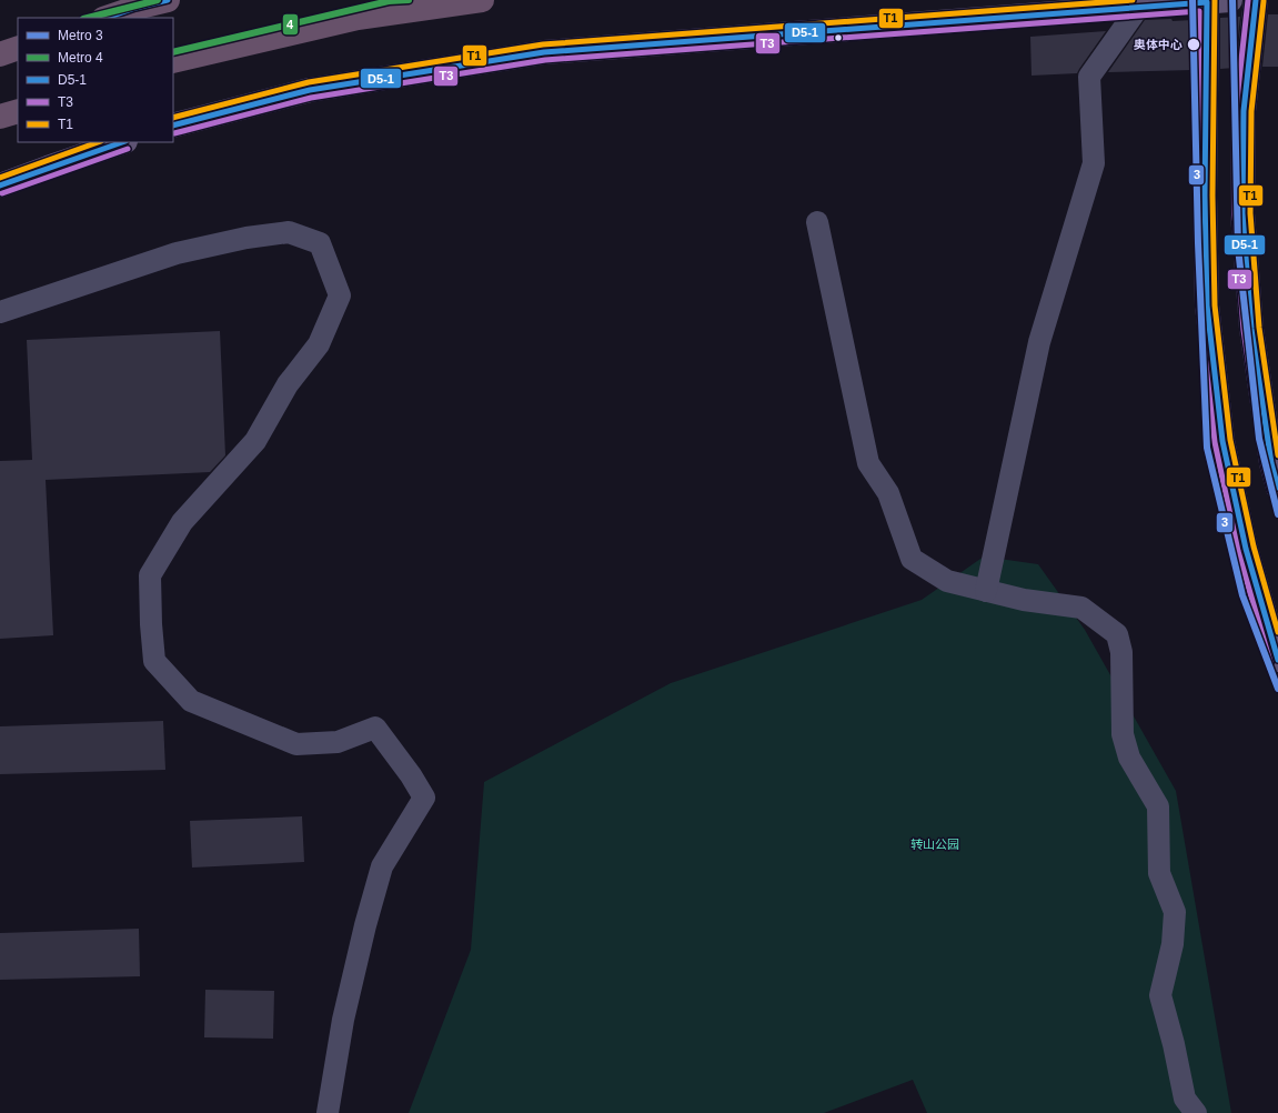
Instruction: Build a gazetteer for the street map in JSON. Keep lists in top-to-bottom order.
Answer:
{
  "parks": ["转山公园"],
  "places": ["奥体中心"],
  "lines": [
    "metro line 3",
    "metro line 4",
    "transit line D5-1",
    "transit line T3",
    "transit line T1"
  ],
  "legend": [
    "Metro 3",
    "Metro 4",
    "D5-1",
    "T3",
    "T1"
  ]
}
